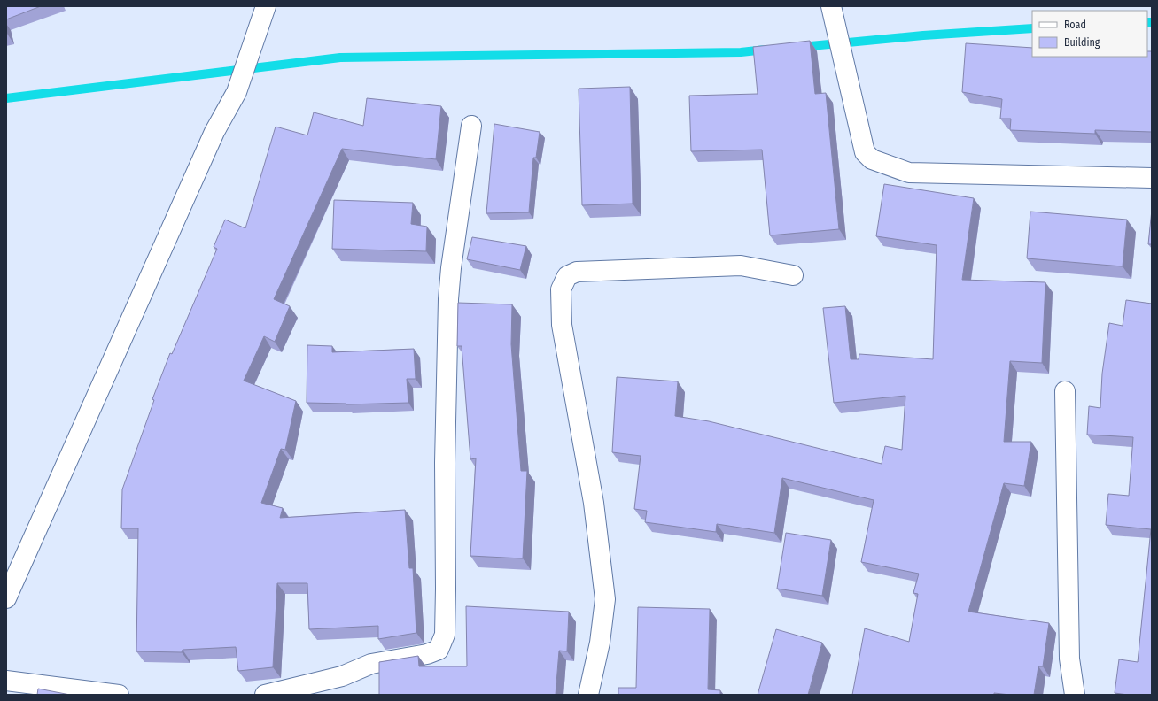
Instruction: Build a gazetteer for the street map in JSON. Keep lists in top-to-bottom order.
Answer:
{
  "legend": ["Road", "Building"]
}
